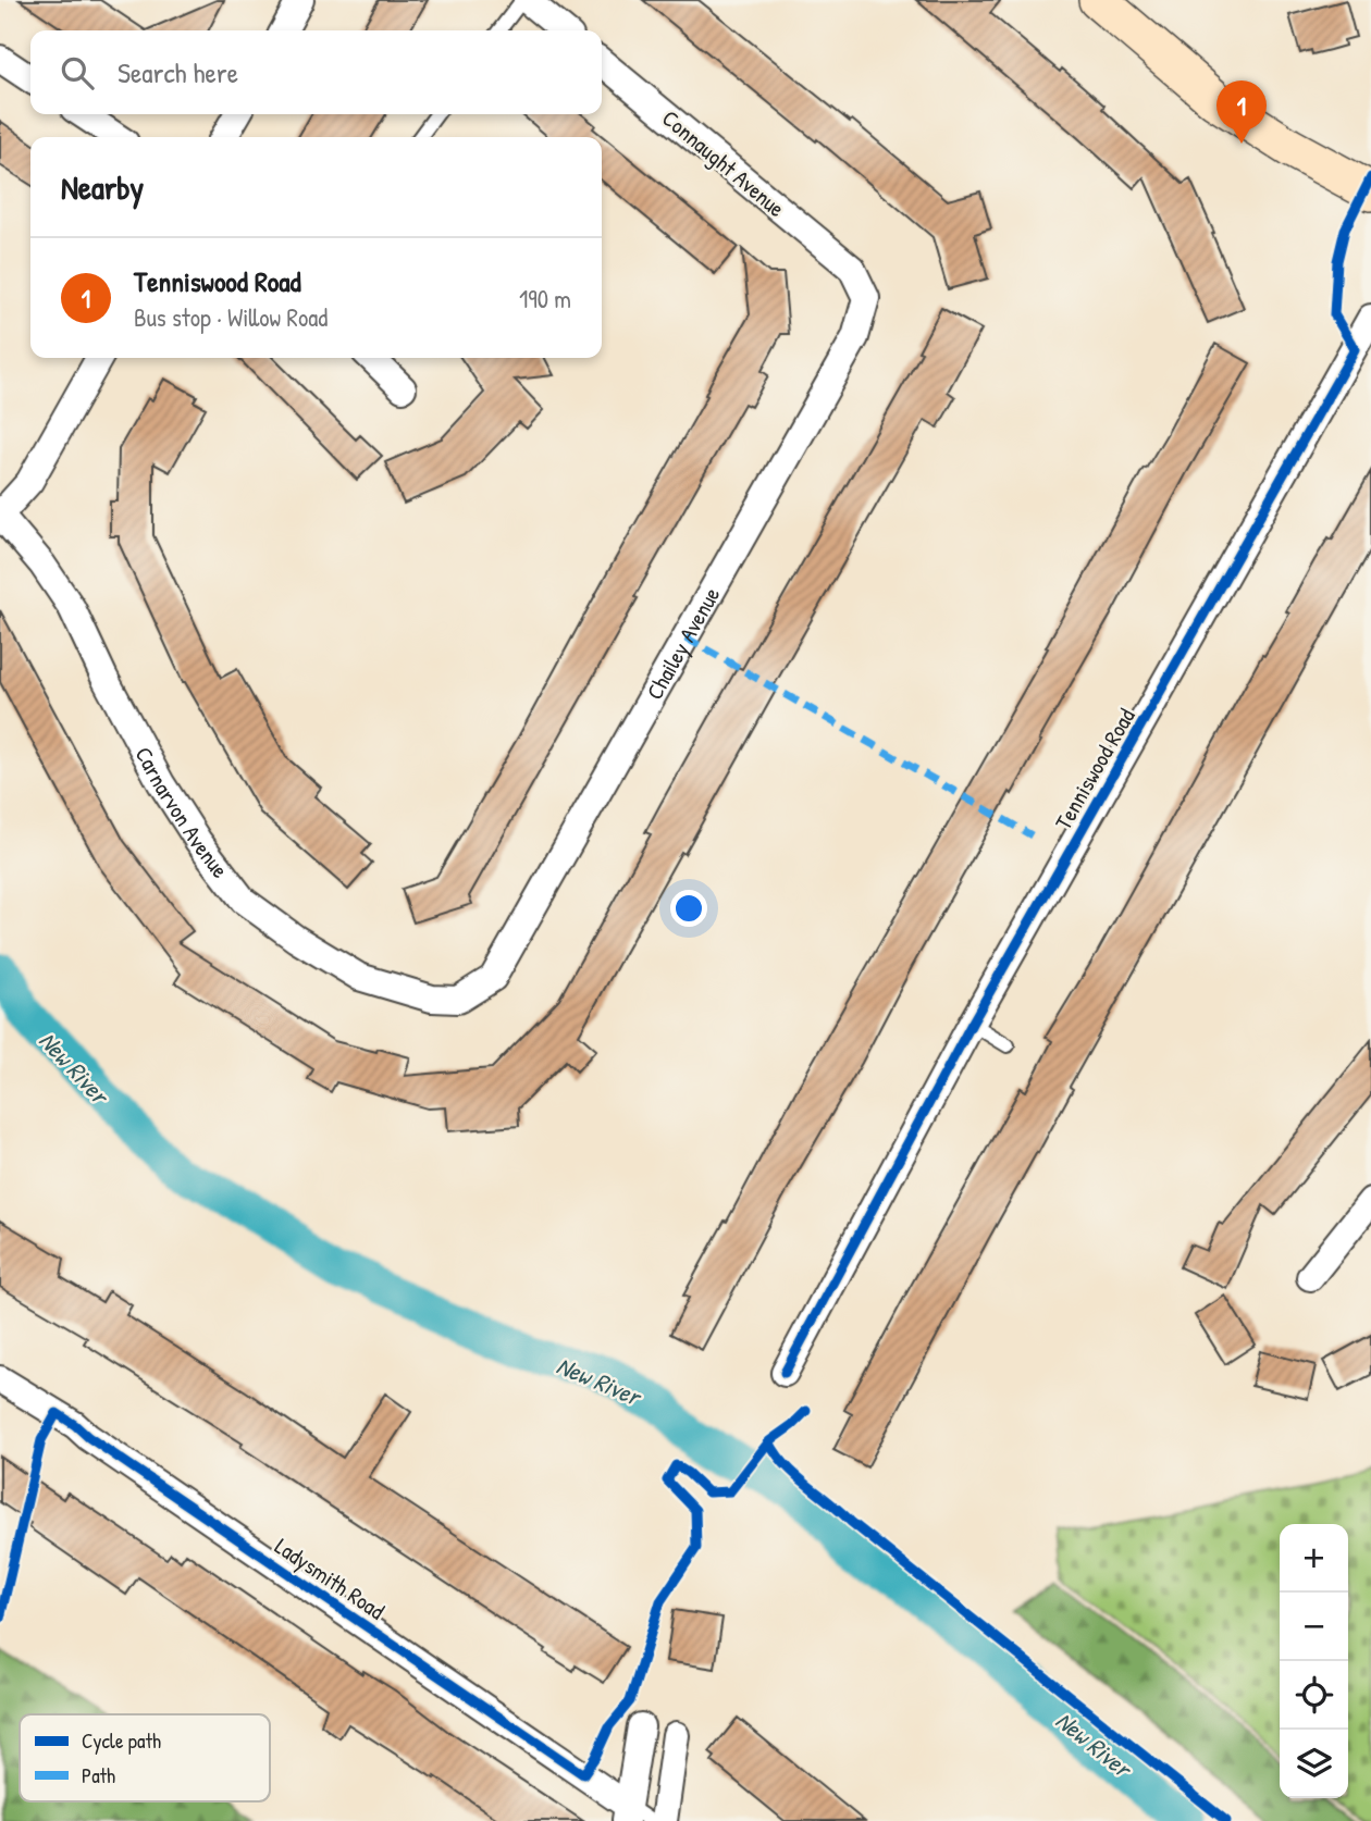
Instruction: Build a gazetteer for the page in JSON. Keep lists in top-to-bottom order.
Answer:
{
  "streets": {
    "street": [
      "Connaught Avenue",
      "Chailey Avenue",
      "Tenniswood Road",
      "Carnarvon Avenue",
      "Ladysmith Road"
    ]
  },
  "crossings": [
    ["Connaught Avenue", "Chailey Avenue"],
    ["Chailey Avenue", "Carnarvon Avenue"]
  ],
  "water": ["New River"],
  "legend": ["Cycle path", "Path"],
  "page": {
    "search": "Search here",
    "pins": "1",
    "heading": "Nearby",
    "list": [
      {
        "mark": "1",
        "name": "Tenniswood Road",
        "note": "Bus stop · Willow Road",
        "value": "190 m"
      }
    ],
    "map_buttons": ["+", "−"]
  }
}
